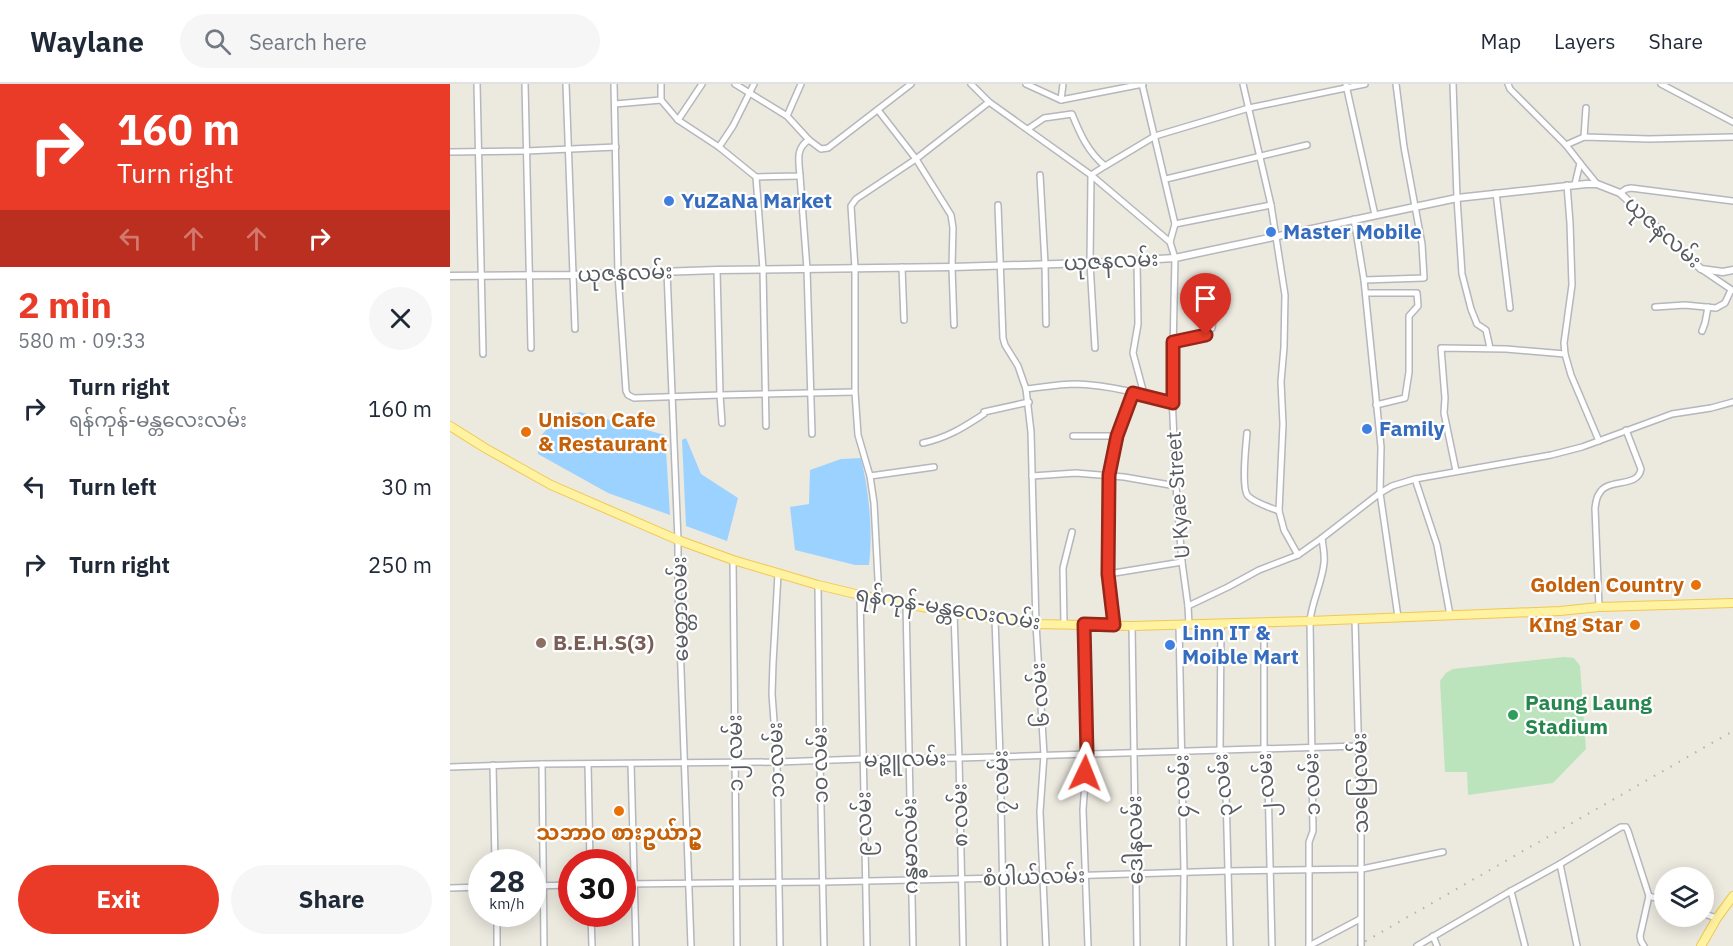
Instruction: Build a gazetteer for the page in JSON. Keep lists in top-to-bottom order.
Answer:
{
  "streets": {
    "main road": ["ရန်ကုန်-မန္တလေးလမ်း"],
    "street": [
      "ယုဇနလမ်း",
      "U Kyae Street",
      "မေတ္တာလမ်း",
      "၆ လမ်း",
      "၁၂ လမ်း",
      "မဉ္ဇူလမ်း",
      "၁၁ လမ်း",
      "၁၀ လမ်း",
      "၇ လမ်း",
      "သပြေလမ်း",
      "၁ လမ်း",
      "၃ လမ်း",
      "၂ လမ်း",
      "၄ လမ်း",
      "၈ လမ်း",
      "၉ လမ်း",
      "ဒေါနလမ်း",
      "ဂန္ဓမာလမ်း",
      "စံပါယ်လမ်း"
    ]
  },
  "crossings": [
    ["ယုဇနလမ်း", "U Kyae Street"],
    ["ယုဇနလမ်း", "မေတ္တာလမ်း"],
    ["ယုဇနလမ်း", "၆ လမ်း"],
    ["U Kyae Street", "ရန်ကုန်-မန္တလေးလမ်း"],
    ["ရန်ကုန်-မန္တလေးလမ်း", "မေတ္တာလမ်း"],
    ["ရန်ကုန်-မန္တလေးလမ်း", "၆ လမ်း"],
    ["ရန်ကုန်-မန္တလေးလမ်း", "၁၂ လမ်း"],
    ["ရန်ကုန်-မန္တလေးလမ်း", "၁၁ လမ်း"],
    ["ရန်ကုန်-မန္တလေးလမ်း", "၁၀ လမ်း"],
    ["ရန်ကုန်-မန္တလေးလမ်း", "၇ လမ်း"],
    ["ရန်ကုန်-မန္တလေးလမ်း", "သပြေလမ်း"],
    ["ရန်ကုန်-မန္တလေးလမ်း", "၁ လမ်း"],
    ["ရန်ကုန်-မန္တလေးလမ်း", "၃ လမ်း"],
    ["ရန်ကုန်-မန္တလေးလမ်း", "၂ လမ်း"],
    ["ရန်ကုန်-မန္တလေးလမ်း", "၄ လမ်း"],
    ["ရန်ကုန်-မန္တလေးလမ်း", "၈ လမ်း"],
    ["ရန်ကုန်-မန္တလေးလမ်း", "၉ လမ်း"],
    ["ရန်ကုန်-မန္တလေးလမ်း", "ဒေါနလမ်း"],
    ["ရန်ကုန်-မန္တလေးလမ်း", "ဂန္ဓမာလမ်း"],
    ["မေတ္တာလမ်း", "မဉ္ဇူလမ်း"],
    ["မေတ္တာလမ်း", "စံပါယ်လမ်း"],
    ["၆ လမ်း", "မဉ္ဇူလမ်း"],
    ["၆ လမ်း", "စံပါယ်လမ်း"],
    ["၁၂ လမ်း", "မဉ္ဇူလမ်း"],
    ["၁၂ လမ်း", "စံပါယ်လမ်း"],
    ["မဉ္ဇူလမ်း", "၁၁ လမ်း"],
    ["မဉ္ဇူလမ်း", "၁၀ လမ်း"],
    ["မဉ္ဇူလမ်း", "၇ လမ်း"],
    ["မဉ္ဇူလမ်း", "သပြေလမ်း"],
    ["မဉ္ဇူလမ်း", "၁ လမ်း"],
    ["မဉ္ဇူလမ်း", "၃ လမ်း"],
    ["မဉ္ဇူလမ်း", "၂ လမ်း"],
    ["မဉ္ဇူလမ်း", "၄ လမ်း"],
    ["မဉ္ဇူလမ်း", "၈ လမ်း"],
    ["မဉ္ဇူလမ်း", "၉ လမ်း"],
    ["မဉ္ဇူလမ်း", "ဒေါနလမ်း"],
    ["မဉ္ဇူလမ်း", "ဂန္ဓမာလမ်း"],
    ["၁၁ လမ်း", "စံပါယ်လမ်း"],
    ["၁၀ လမ်း", "စံပါယ်လမ်း"],
    ["၇ လမ်း", "စံပါယ်လမ်း"],
    ["သပြေလမ်း", "စံပါယ်လမ်း"],
    ["၁ လမ်း", "စံပါယ်လမ်း"],
    ["၃ လမ်း", "စံပါယ်လမ်း"],
    ["၂ လမ်း", "စံပါယ်လမ်း"],
    ["၄ လမ်း", "စံပါယ်လမ်း"],
    ["၈ လမ်း", "စံပါယ်လမ်း"],
    ["၉ လမ်း", "စံပါယ်လမ်း"],
    ["ဒေါနလမ်း", "စံပါယ်လမ်း"],
    ["ဂန္ဓမာလမ်း", "စံပါယ်လမ်း"]
  ],
  "places": [
    "YuZaNa Market",
    "Master Mobile",
    "Family",
    "Unison Cafe & Restaurant",
    "Golden Country",
    "KIng Star",
    "B.E.H.S(3)",
    "Linn IT & Moible Mart",
    "Paung Laung Stadium",
    "သဘာဝ စားဥယ်ာဥ္"
  ],
  "page": {
    "header": "Waylane",
    "search": "Search here",
    "nav": ["Map", "Layers", "Share"],
    "turn": ["160 m", "Turn right"],
    "heading": ["2 min", "580 m · 09:33"],
    "list": [
      {
        "name": "Turn right",
        "note": "ရန်ကုန်-မန္တလေးလမ်း",
        "value": "160 m"
      },
      {
        "name": "Turn left",
        "value": "30 m"
      },
      {
        "name": "Turn right",
        "value": "250 m"
      }
    ],
    "speed": "28 km/h",
    "limit": "30",
    "buttons": ["Exit", "Share"]
  }
}
